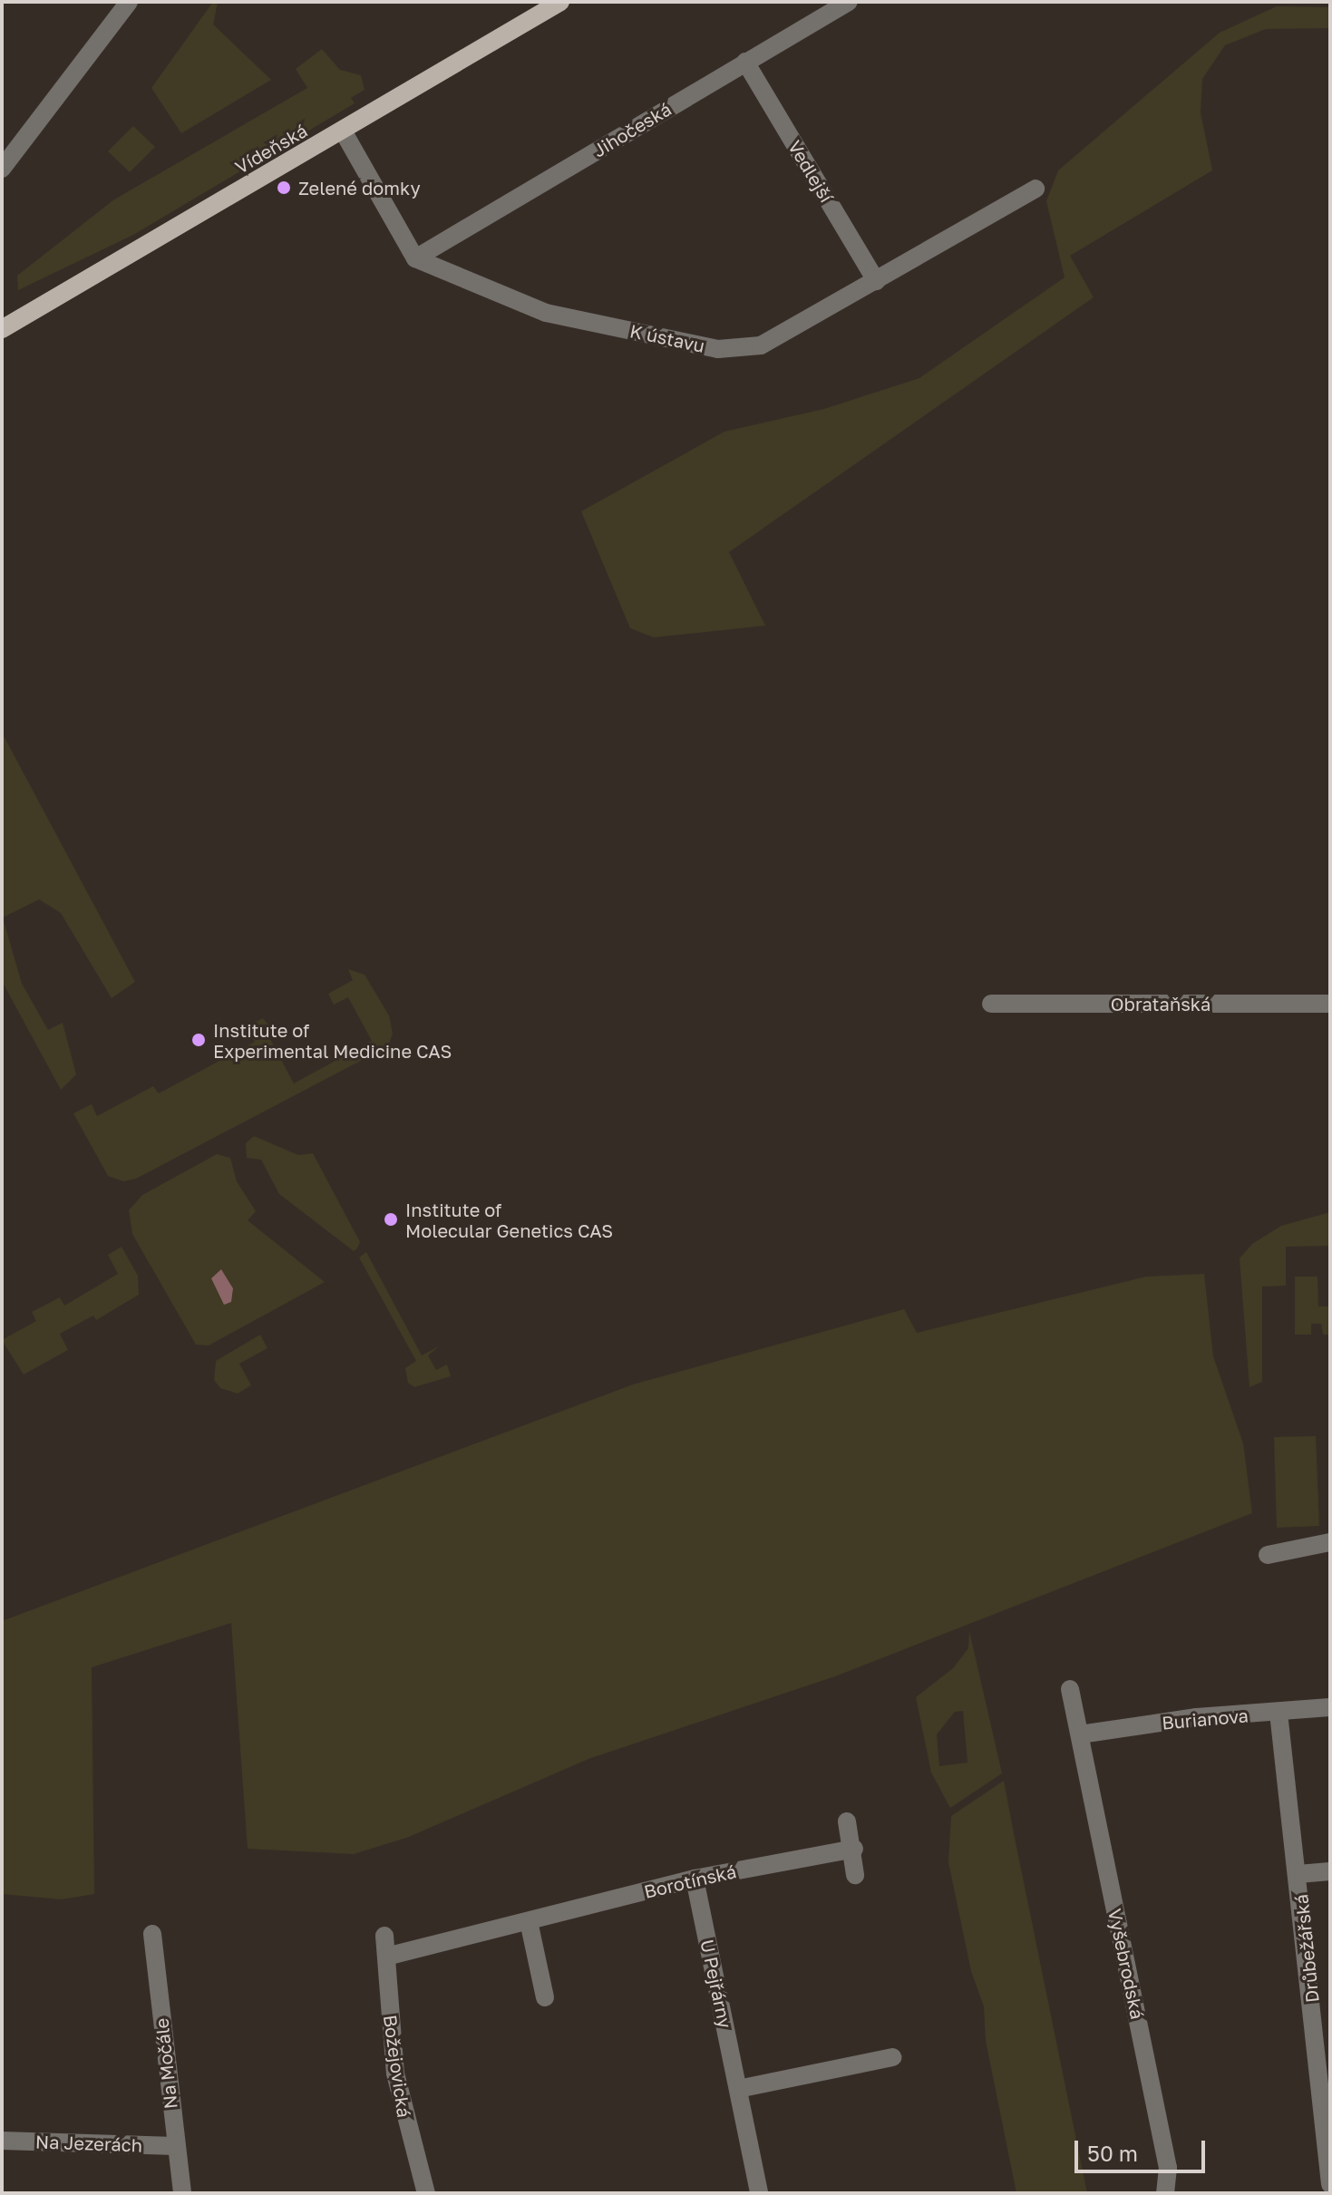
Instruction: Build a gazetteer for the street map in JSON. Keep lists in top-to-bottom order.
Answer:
{
  "streets": {
    "main road": ["Vídeňská"],
    "street": [
      "Jihočeská",
      "Vedlejší",
      "K ústavu",
      "Obrataňská",
      "Burianova",
      "Borotínská",
      "Drůbežářská",
      "Vyšebrodská",
      "U Pejřárny",
      "Na Močále",
      "Božejovická",
      "Na Jezerách"
    ]
  },
  "crossings": [
    ["Jihočeská", "Vedlejší"],
    ["Jihočeská", "K ústavu"],
    ["Vedlejší", "K ústavu"],
    ["Burianova", "Drůbežářská"],
    ["Burianova", "Vyšebrodská"],
    ["Borotínská", "U Pejřárny"],
    ["Borotínská", "Božejovická"],
    ["Na Močále", "Na Jezerách"]
  ],
  "places": ["Zelené domky", "Institute of Experimental Medicine CAS", "Institute of Molecular Genetics CAS"],
  "scale_bar": "50 m"
}
